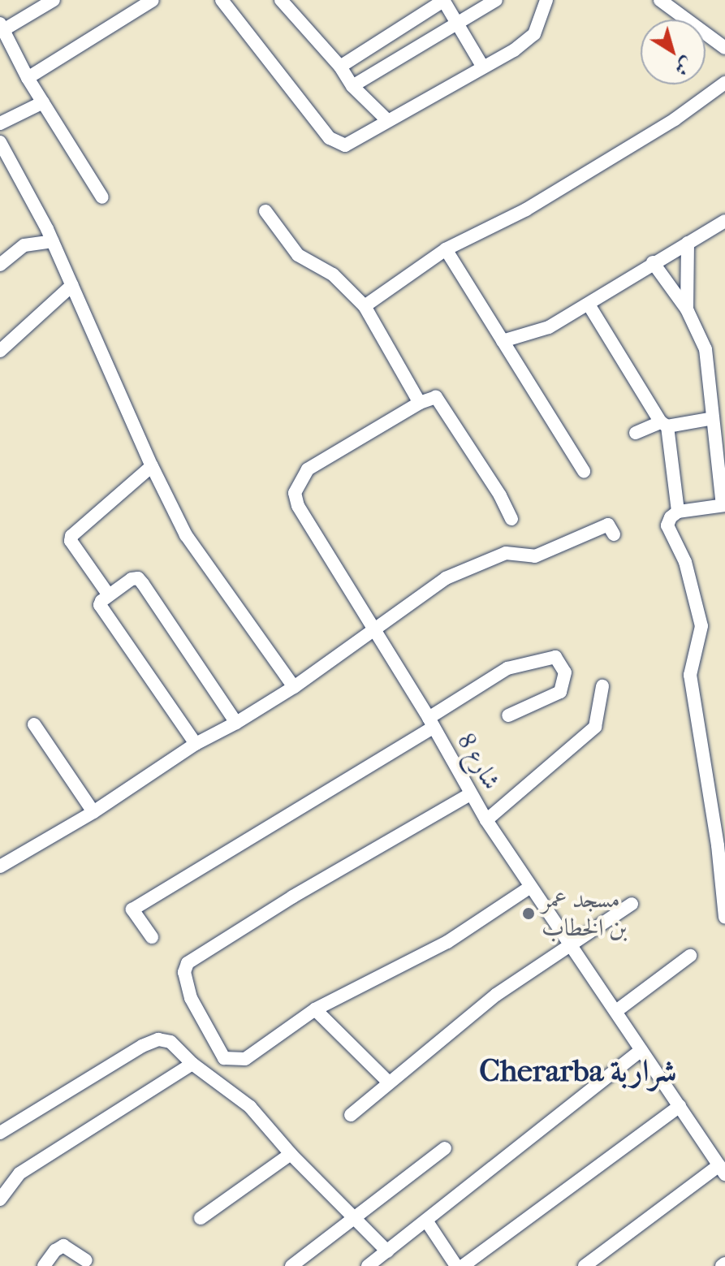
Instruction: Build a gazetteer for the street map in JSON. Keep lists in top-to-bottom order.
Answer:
{
  "streets": {
    "street": ["شارع 8"]
  },
  "districts": ["Cherarba شراربة"],
  "places": ["مسجد عمر بن الخطاب"],
  "north": "bottom right"
}
